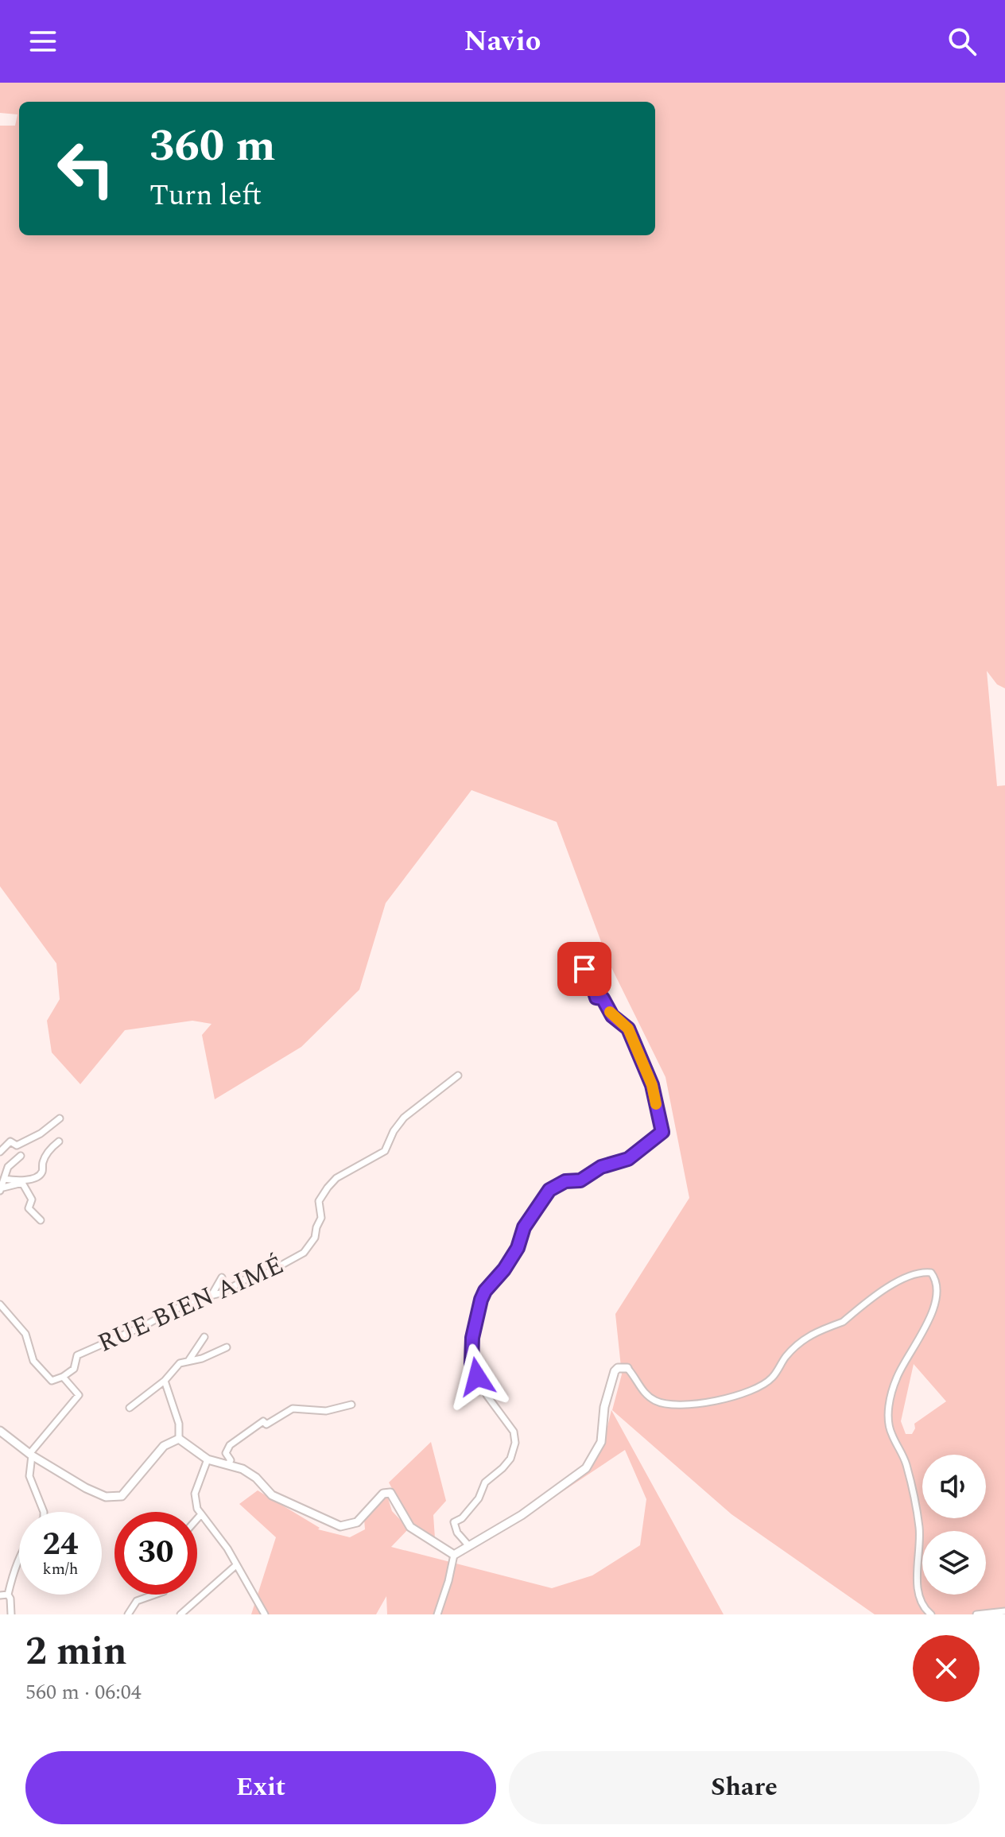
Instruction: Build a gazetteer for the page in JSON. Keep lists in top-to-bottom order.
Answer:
{
  "streets": {
    "street": ["RUE BIEN AIMÉ"]
  },
  "page": {
    "header": "Navio",
    "turn": ["360 m", "Turn left"],
    "speed": "24 km/h",
    "limit": "30",
    "heading": ["2 min", "560 m · 06:04"],
    "buttons": ["Exit", "Share"]
  }
}
